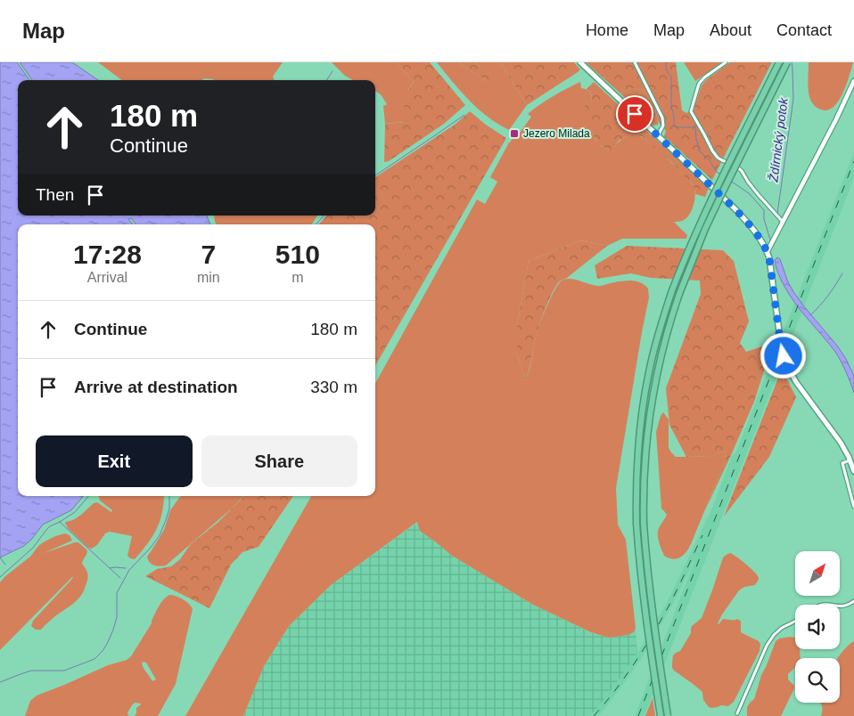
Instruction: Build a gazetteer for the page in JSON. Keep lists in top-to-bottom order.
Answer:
{
  "water": ["Ždírnický potok"],
  "places": {
    "transit": ["Jezero Milada"]
  },
  "north": "top right",
  "page": {
    "header": "Map",
    "nav": [
      "Home",
      "Map",
      "About",
      "Contact"
    ],
    "turn": ["180 m", "Continue"],
    "then": "Then",
    "eta": [
      "17:28",
      "Arrival",
      "7",
      "min",
      "510",
      "m"
    ],
    "list": [
      {
        "name": "Continue",
        "value": "180 m"
      },
      {
        "name": "Arrive at destination",
        "value": "330 m"
      }
    ],
    "buttons": ["Exit", "Share"]
  }
}
